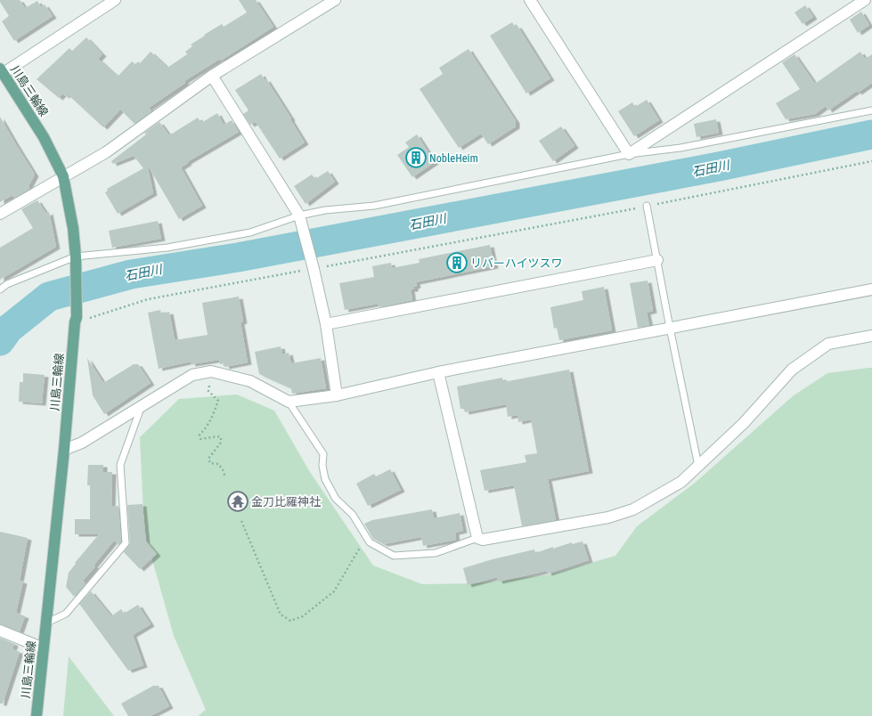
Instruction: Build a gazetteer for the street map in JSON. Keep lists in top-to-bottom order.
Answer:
{
  "streets": {
    "main road": ["川島三輪線"]
  },
  "water": ["石田川"],
  "places": {
    "building": ["NobleHeim", "リバーハイツスワ"],
    "temple": ["金刀比羅神社"]
  }
}
